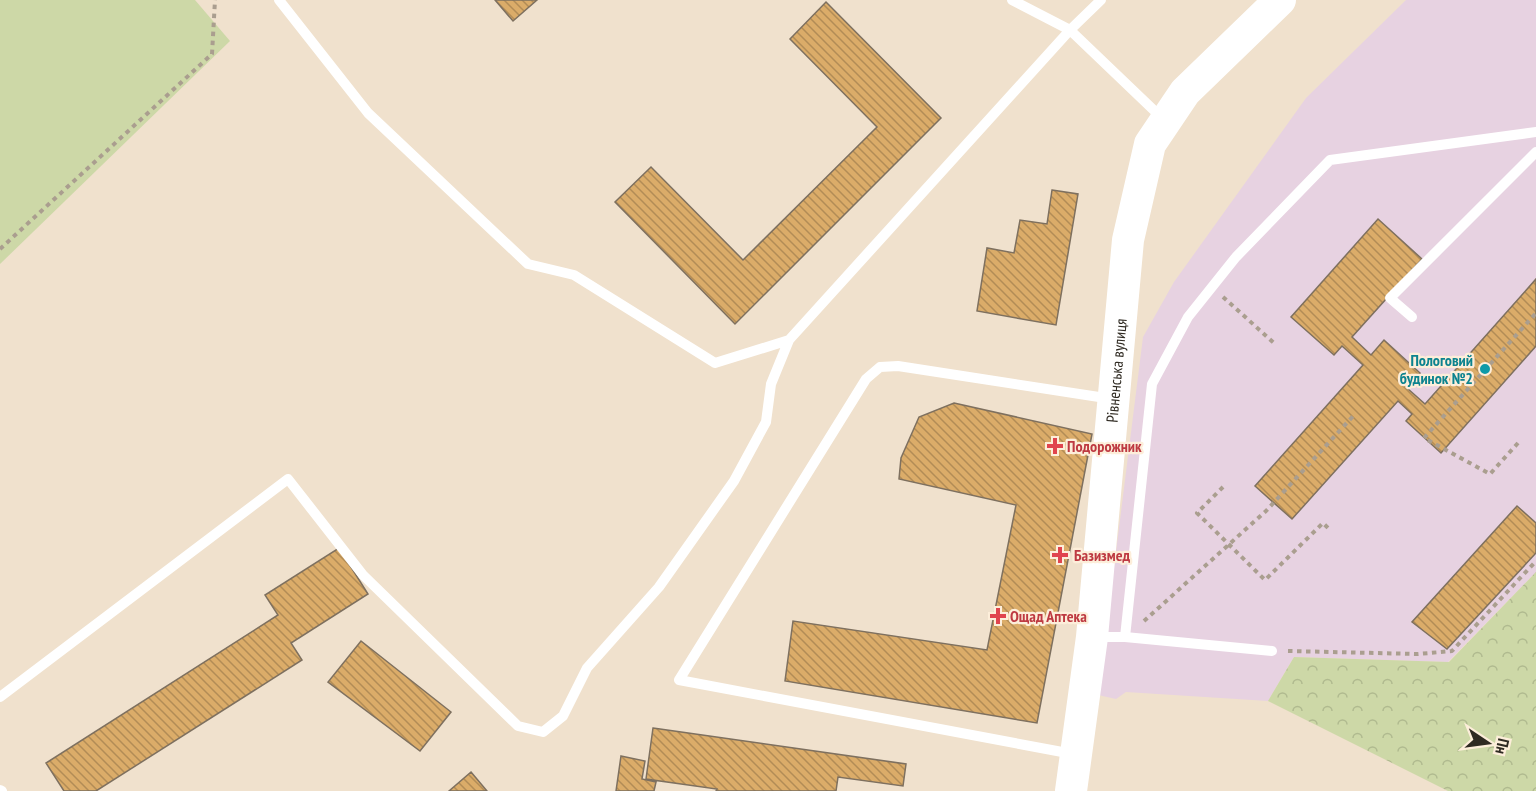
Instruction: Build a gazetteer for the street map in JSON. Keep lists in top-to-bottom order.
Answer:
{
  "streets": {
    "street": ["Рівненська вулиця"]
  },
  "places": {
    "other": ["Пологовий будинок №2"],
    "health": ["Подорожник", "Базизмед", "Ощад Аптека"]
  },
  "north": "right"
}
